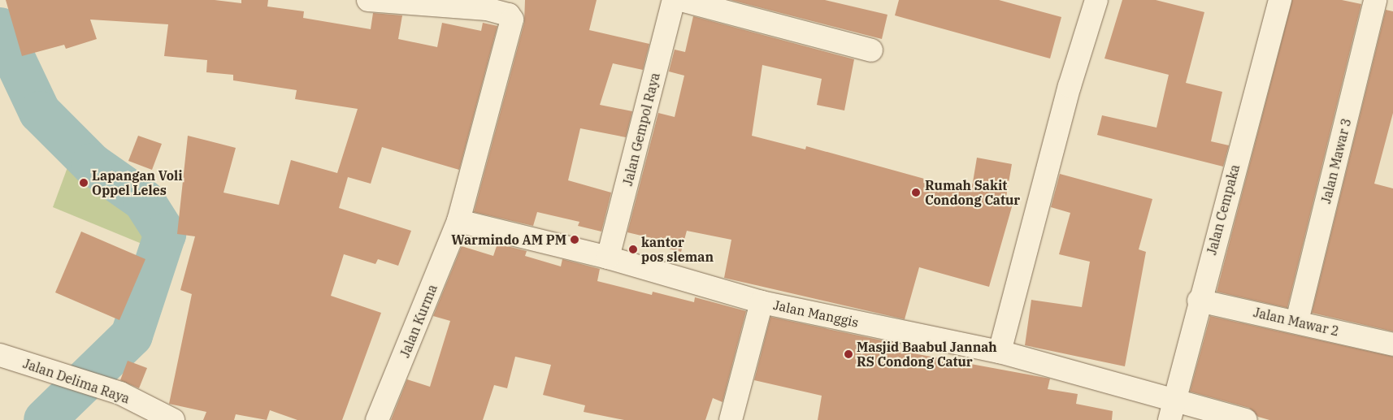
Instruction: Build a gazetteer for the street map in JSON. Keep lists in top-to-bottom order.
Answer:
{
  "streets": {
    "street": [
      "Jalan Gempol Raya",
      "Jalan Mawar 3",
      "Jalan Cempaka",
      "Jalan Manggis",
      "Jalan Kurma",
      "Jalan Mawar 2",
      "Jalan Delima Raya"
    ]
  },
  "crossings": [
    ["Jalan Gempol Raya", "Jalan Manggis"],
    ["Jalan Mawar 3", "Jalan Mawar 2"],
    ["Jalan Cempaka", "Jalan Manggis"],
    ["Jalan Cempaka", "Jalan Mawar 2"],
    ["Jalan Manggis", "Jalan Kurma"]
  ],
  "places": [
    "Lapangan Voli Oppel Leles",
    "Rumah Sakit Condong Catur",
    "Warmindo AM PM",
    "kantor pos sleman",
    "Masjid Baabul Jannah RS Condong Catur"
  ]
}
